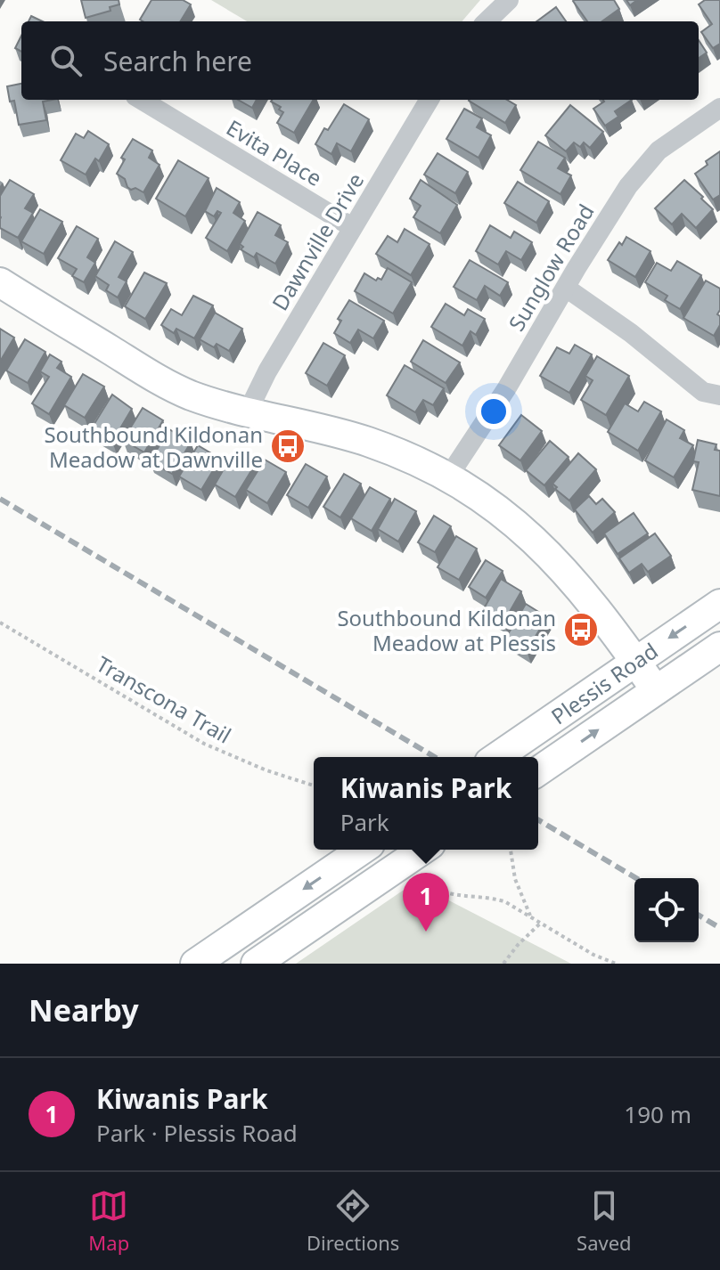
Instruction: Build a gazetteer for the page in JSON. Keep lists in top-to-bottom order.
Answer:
{
  "streets": {
    "main road": ["Plessis Road"],
    "street": ["Evita Place", "Dawnville Drive", "Sunglow Road"],
    "path": ["Transcona Trail"]
  },
  "crossings": [
    ["Evita Place", "Dawnville Drive"]
  ],
  "places": {
    "bus stop": ["Southbound Kildonan Meadow at Dawnville", "Southbound Kildonan Meadow at Plessis"]
  },
  "page": {
    "search": "Search here",
    "popup": ["Kiwanis Park", "Park"],
    "pins": "1",
    "heading": "Nearby",
    "list": [
      {
        "mark": "1",
        "name": "Kiwanis Park",
        "note": "Park · Plessis Road",
        "value": "190 m"
      }
    ],
    "nav": ["Map", "Directions", "Saved"]
  }
}
